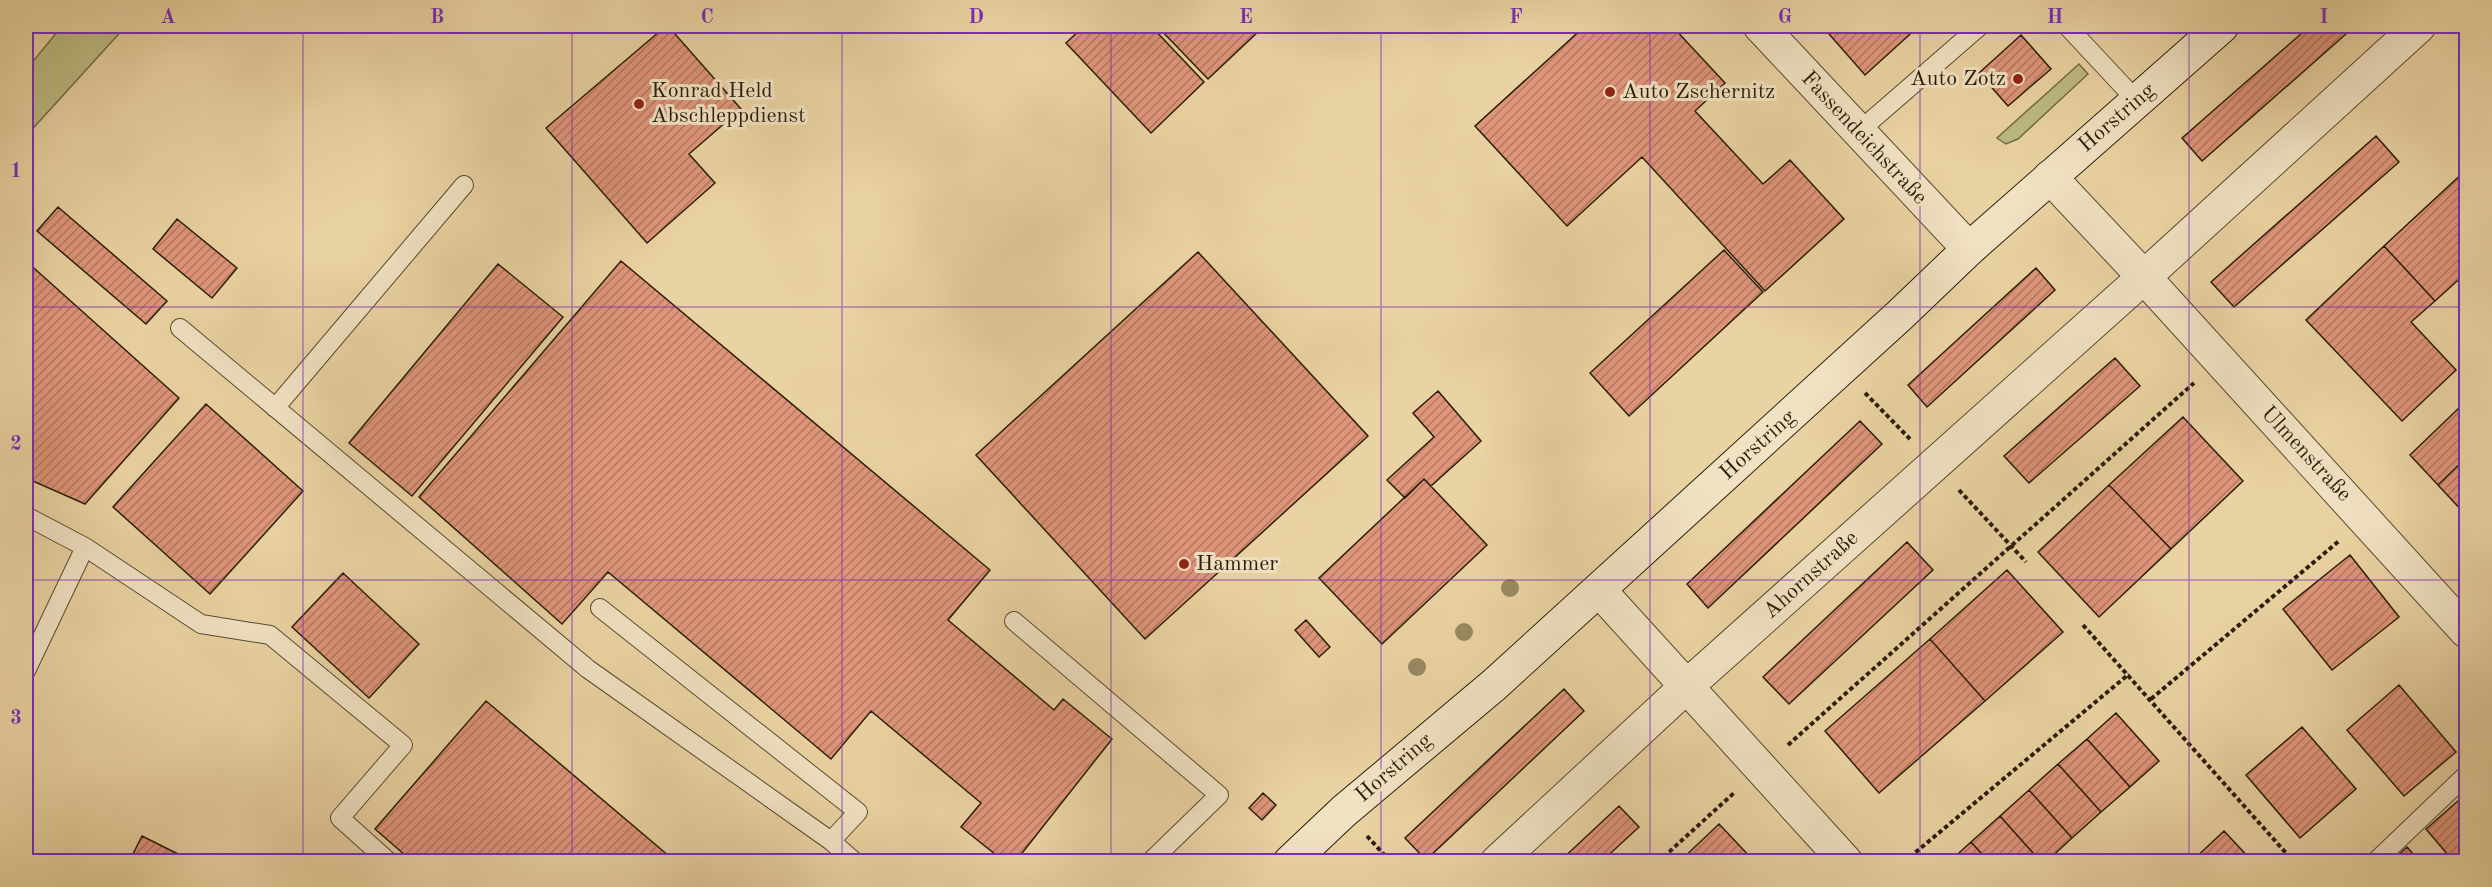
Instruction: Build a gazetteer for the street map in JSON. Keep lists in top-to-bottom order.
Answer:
{
  "streets": {
    "street": [
      "Horstring",
      "Fassendeichstraße",
      "Ulmenstraße",
      "Ahornstraße"
    ]
  },
  "crossings": [
    ["Horstring", "Fassendeichstraße"],
    ["Horstring", "Ulmenstraße"]
  ],
  "places": [
    "Auto Zotz",
    "Auto Zschernitz",
    "Konrad Held Abschleppdienst",
    "Hammer"
  ],
  "grid": {
    "columns": [
      "A",
      "B",
      "C",
      "D",
      "E",
      "F",
      "G",
      "H",
      "I"
    ],
    "rows": ["1", "2", "3"]
  }
}
